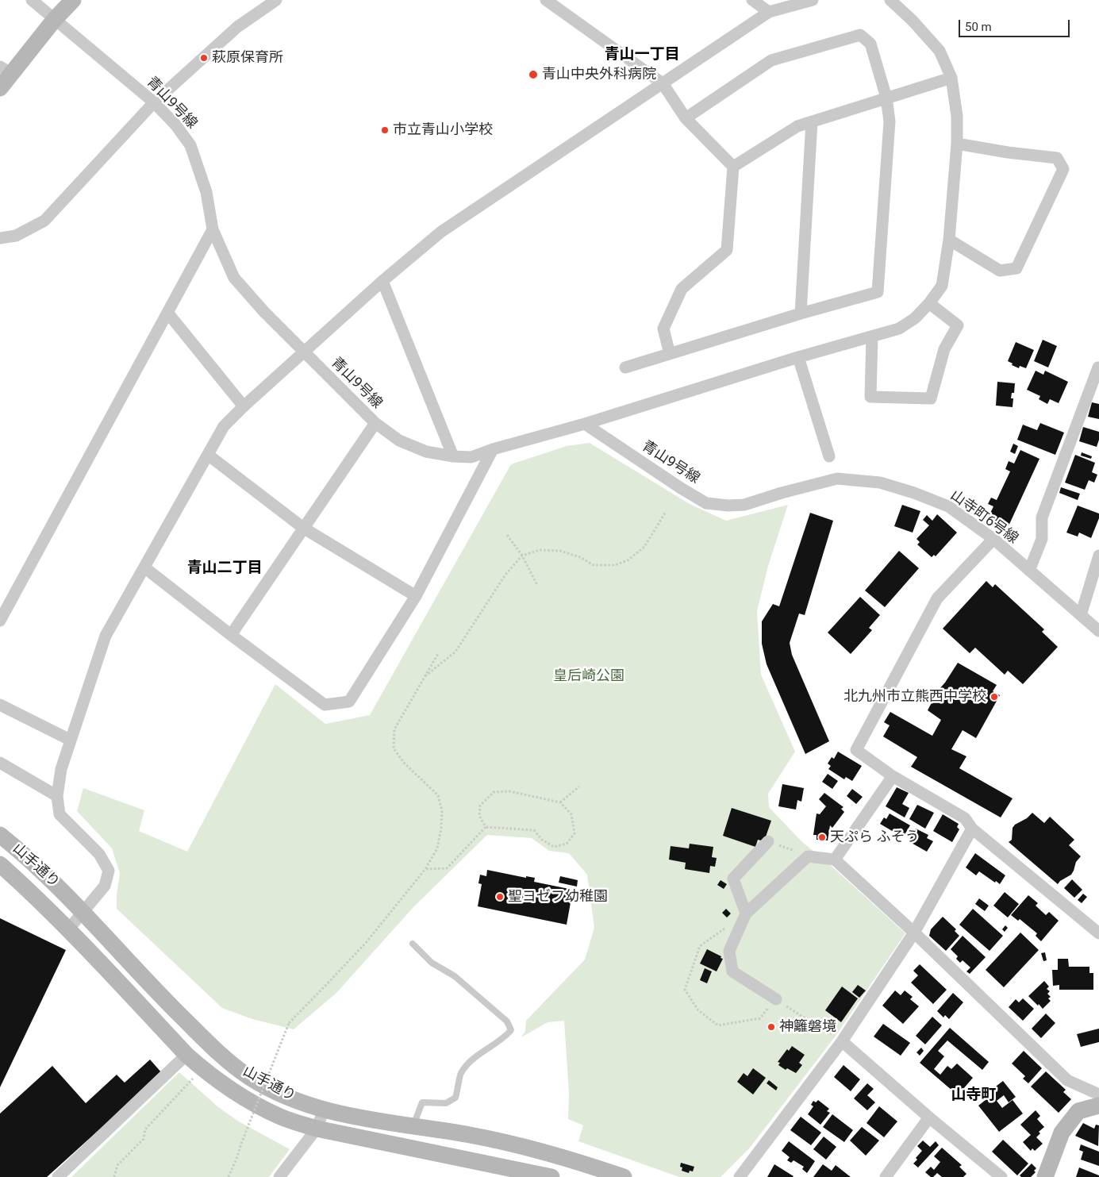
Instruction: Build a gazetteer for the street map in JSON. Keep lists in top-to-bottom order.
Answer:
{
  "streets": {
    "street": ["青山9号線", "山寺町6号線", "山手通り"]
  },
  "crossings": [
    ["青山9号線", "山寺町6号線"]
  ],
  "districts": ["青山一丁目", "青山二丁目", "山寺町"],
  "parks": ["皇后崎公園"],
  "places": [
    "萩原保育所",
    "青山中央外科病院",
    "市立青山小学校",
    "北九州市立熊西中学校",
    "天ぷら ふそう",
    "聖ヨゼフ幼稚園",
    "神籬磐境"
  ],
  "scale_bar": "50 m"
}
